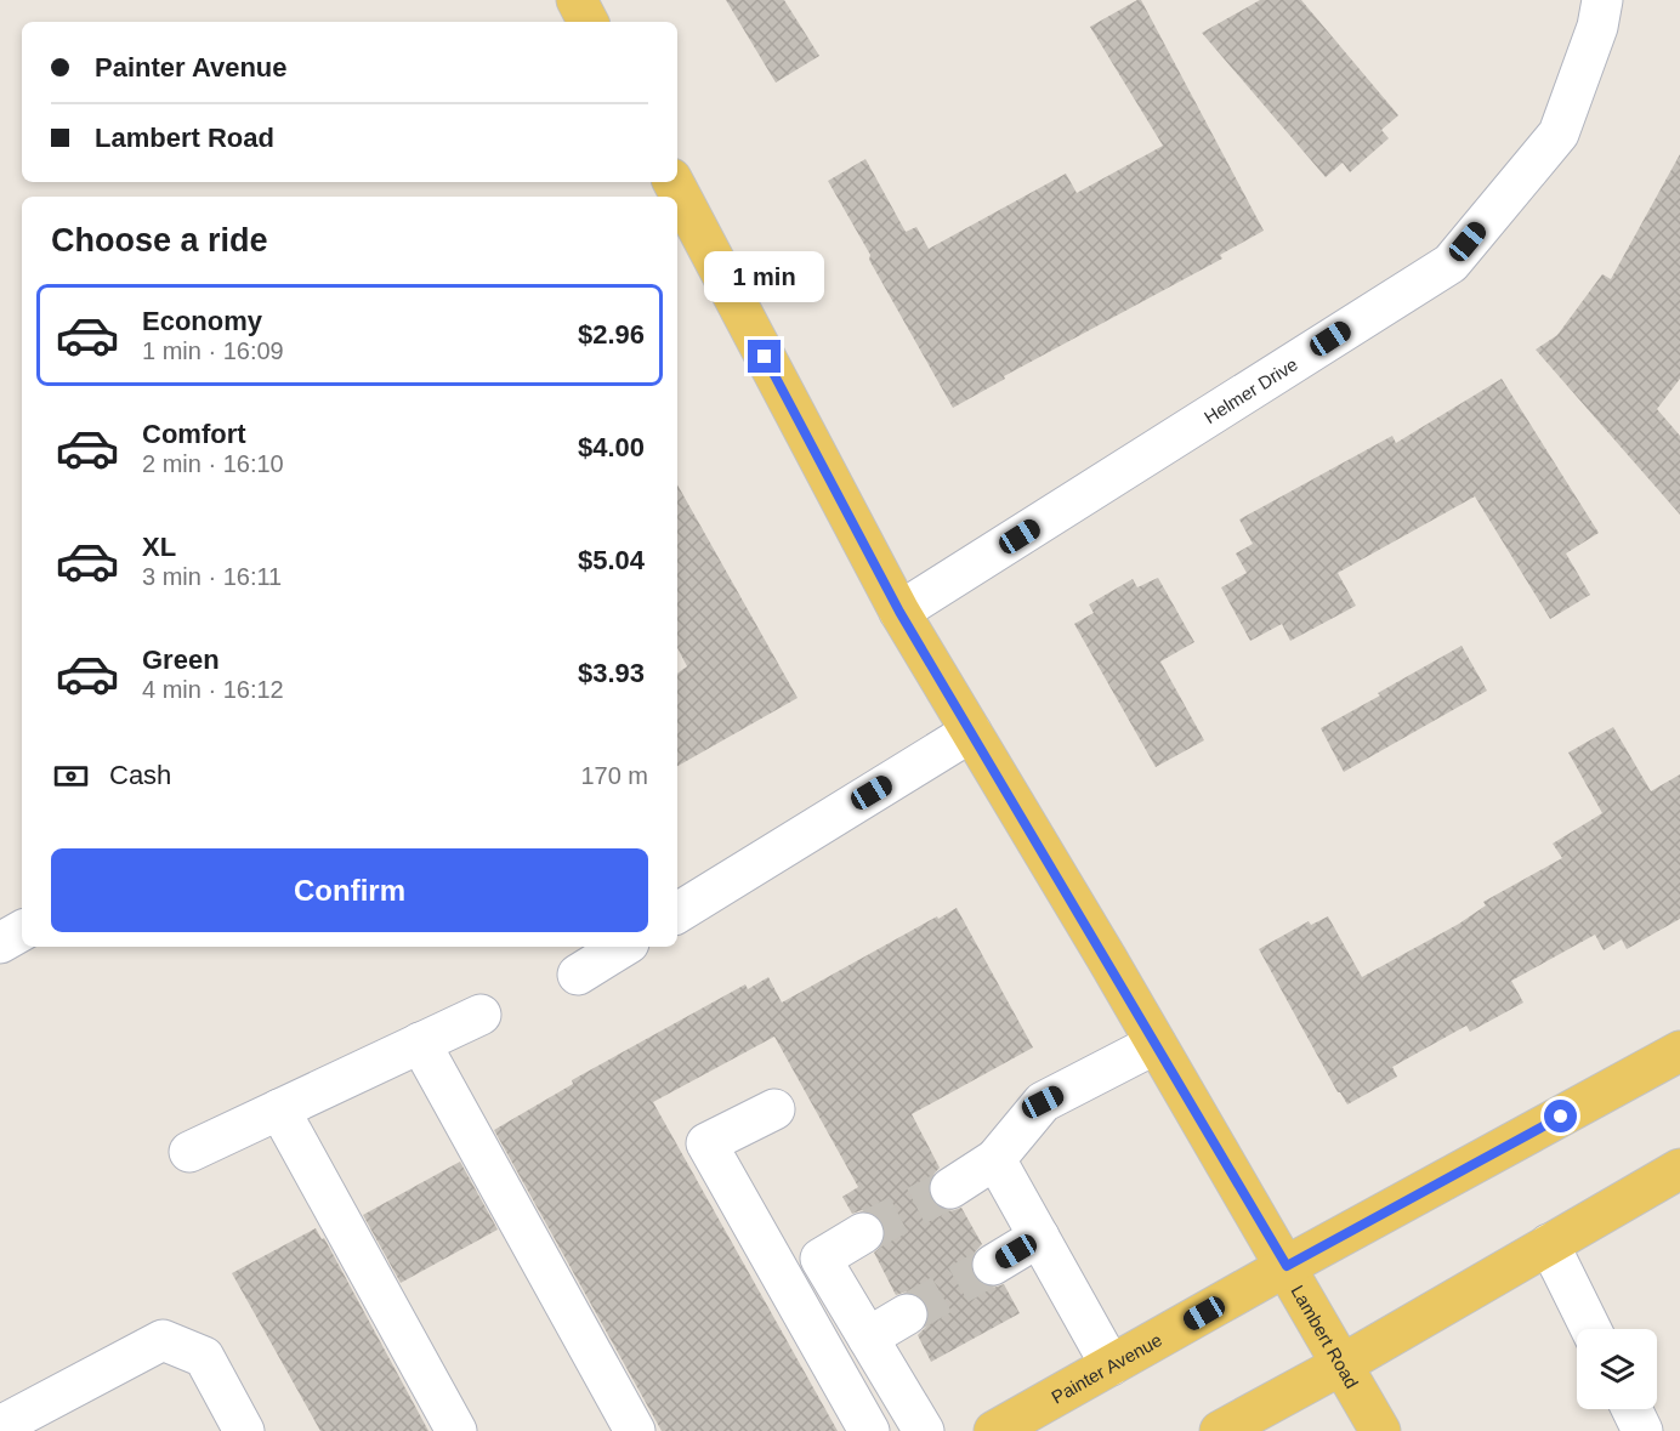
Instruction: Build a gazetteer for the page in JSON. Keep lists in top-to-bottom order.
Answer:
{
  "streets": {
    "main road": ["Lambert Road", "Painter Avenue"],
    "street": ["Helmer Drive"]
  },
  "crossings": [
    ["Helmer Drive", "Lambert Road"],
    ["Lambert Road", "Painter Avenue"]
  ],
  "page": {
    "banner": ["Painter Avenue", "Lambert Road"],
    "heading": "Choose a ride",
    "bubble": "1 min",
    "list": [
      {
        "name": "Economy",
        "note": "1 min · 16:09",
        "value": "$2.96"
      },
      {
        "name": "Comfort",
        "note": "2 min · 16:10",
        "value": "$4.00"
      },
      {
        "name": "XL",
        "note": "3 min · 16:11",
        "value": "$5.04"
      },
      {
        "name": "Green",
        "note": "4 min · 16:12",
        "value": "$3.93"
      }
    ],
    "pay": ["Cash", "170 m"],
    "buttons": "Confirm"
  }
}
